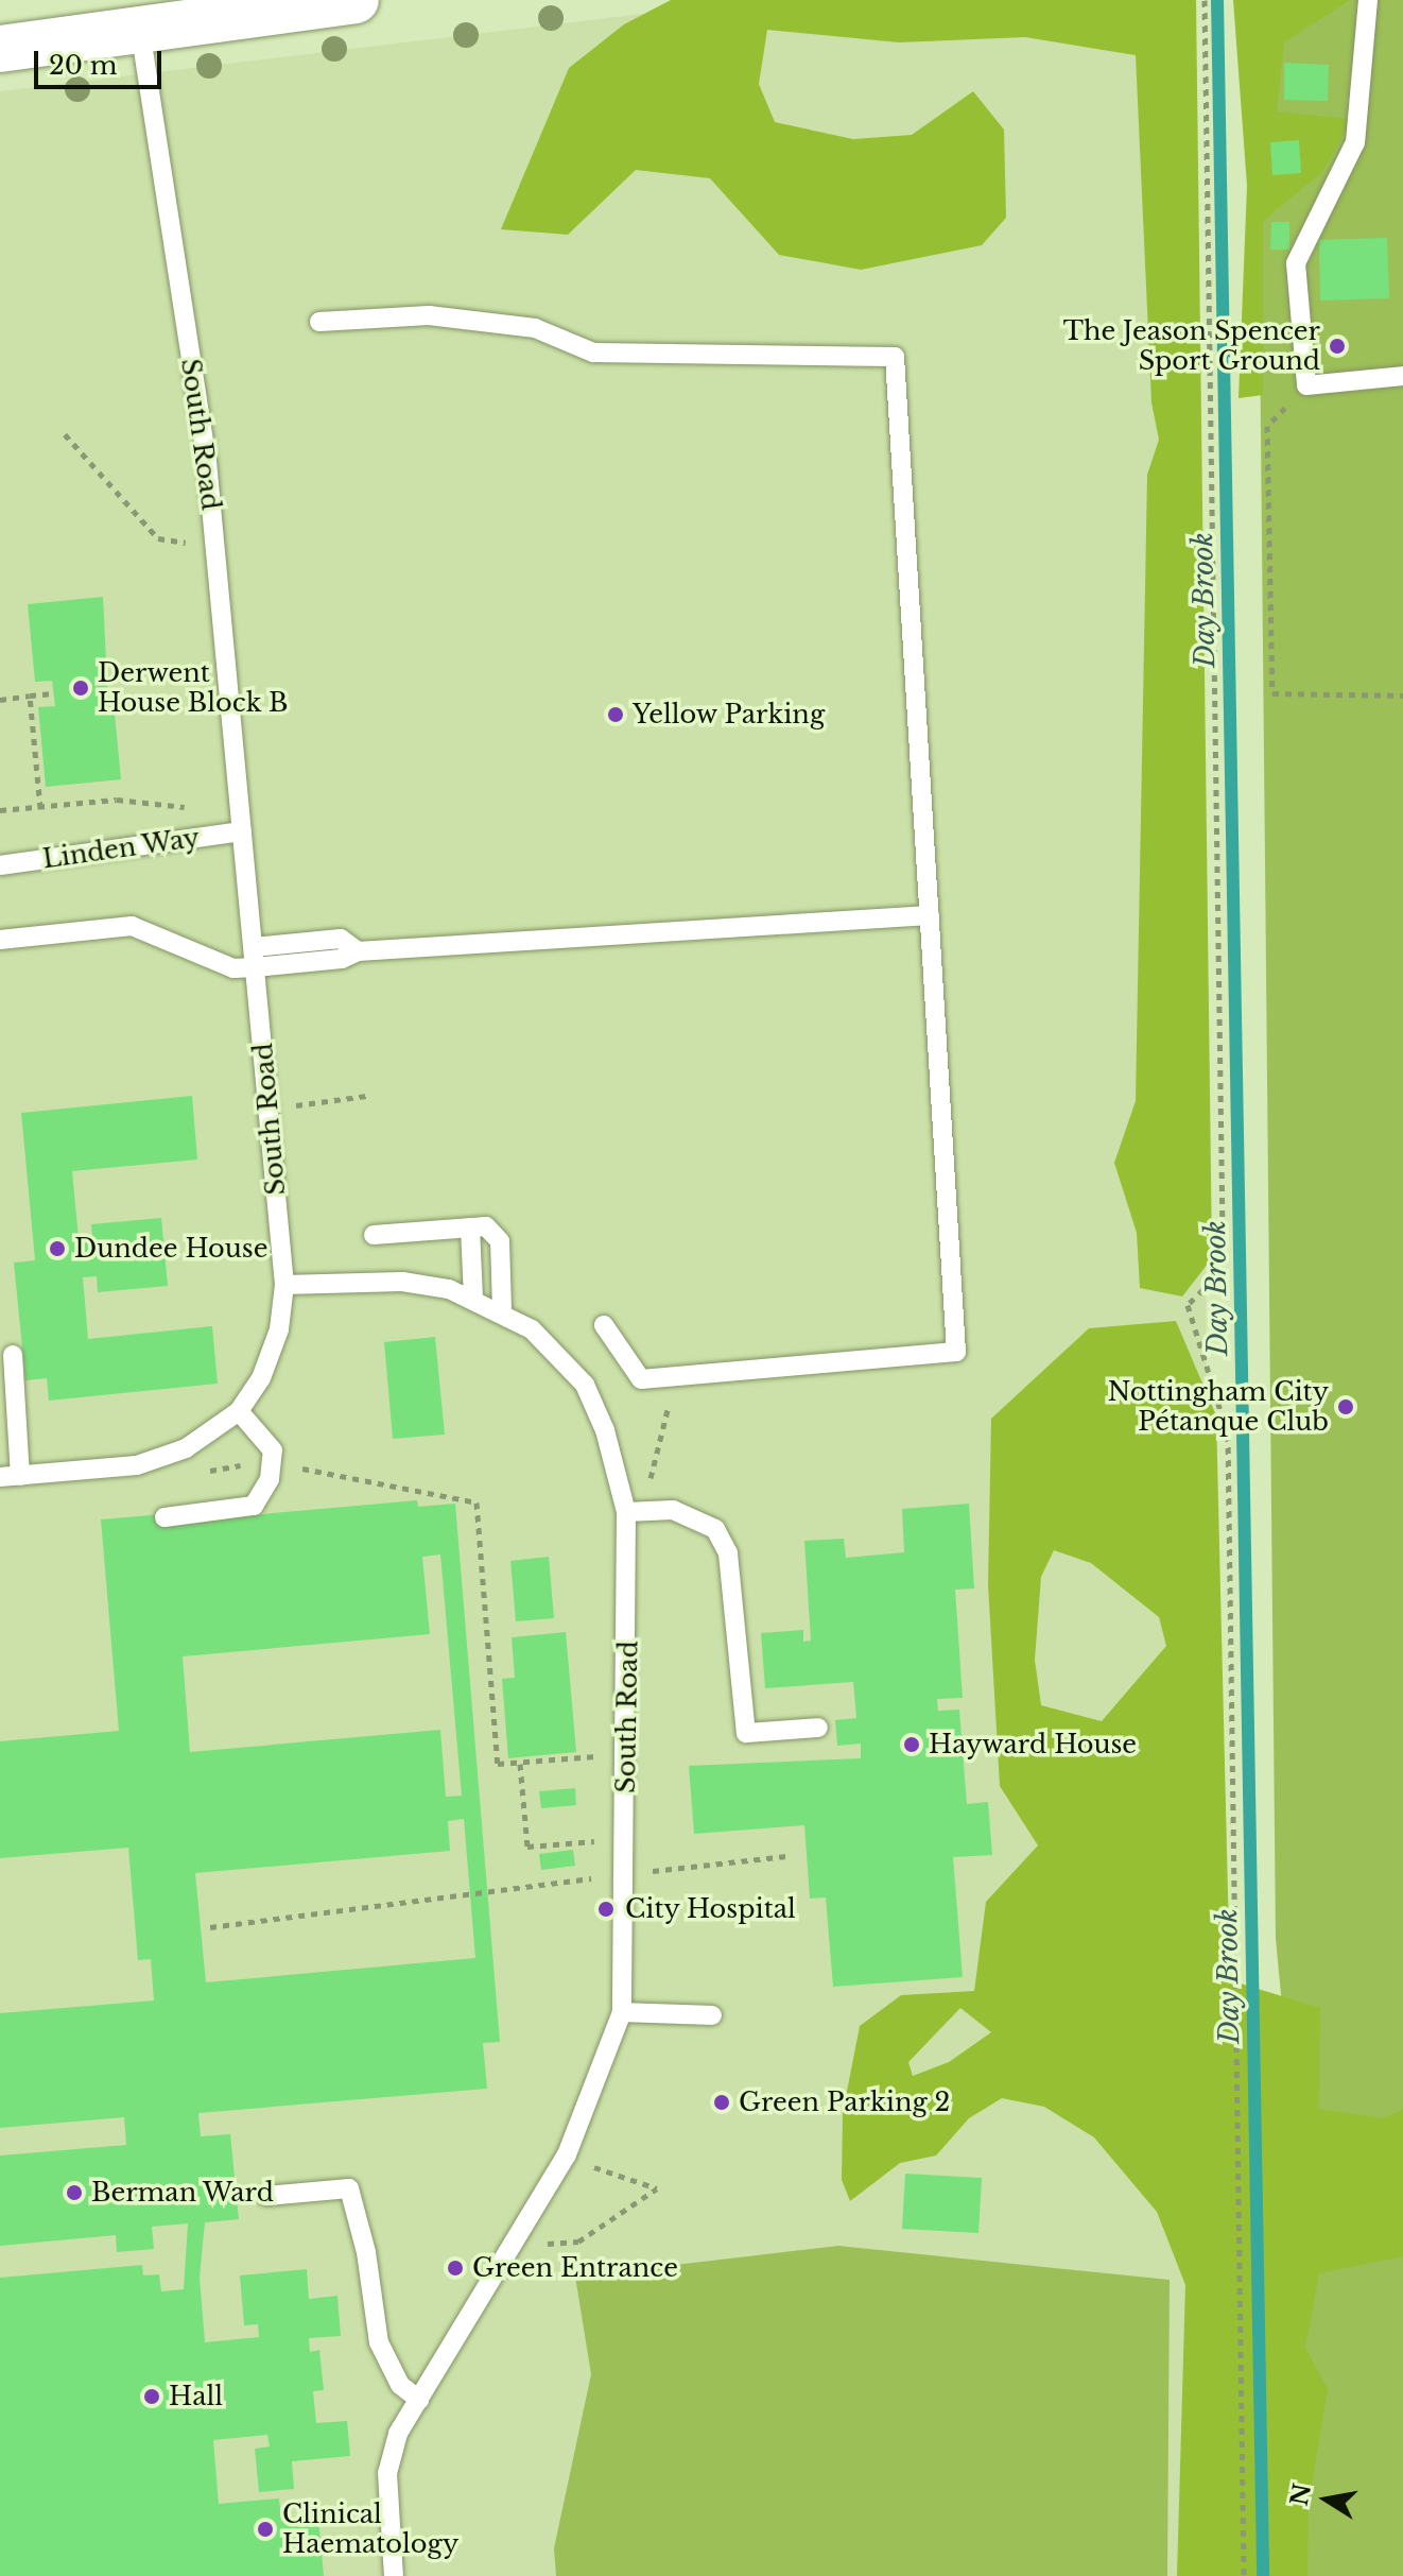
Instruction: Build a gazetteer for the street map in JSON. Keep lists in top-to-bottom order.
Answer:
{
  "streets": {
    "lane": ["South Road", "Linden Way"]
  },
  "crossings": [
    ["South Road", "Linden Way"]
  ],
  "water": ["Day Brook"],
  "places": [
    "The Jeason Spencer Sport Ground",
    "Derwent House Block B",
    "Yellow Parking",
    "Dundee House",
    "Nottingham City Pétanque Club",
    "Hayward House",
    "City Hospital",
    "Green Parking 2",
    "Berman Ward",
    "Green Entrance",
    "Hall",
    "Clinical Haematology"
  ],
  "scale_bar": "20 m",
  "north": "left"
}
